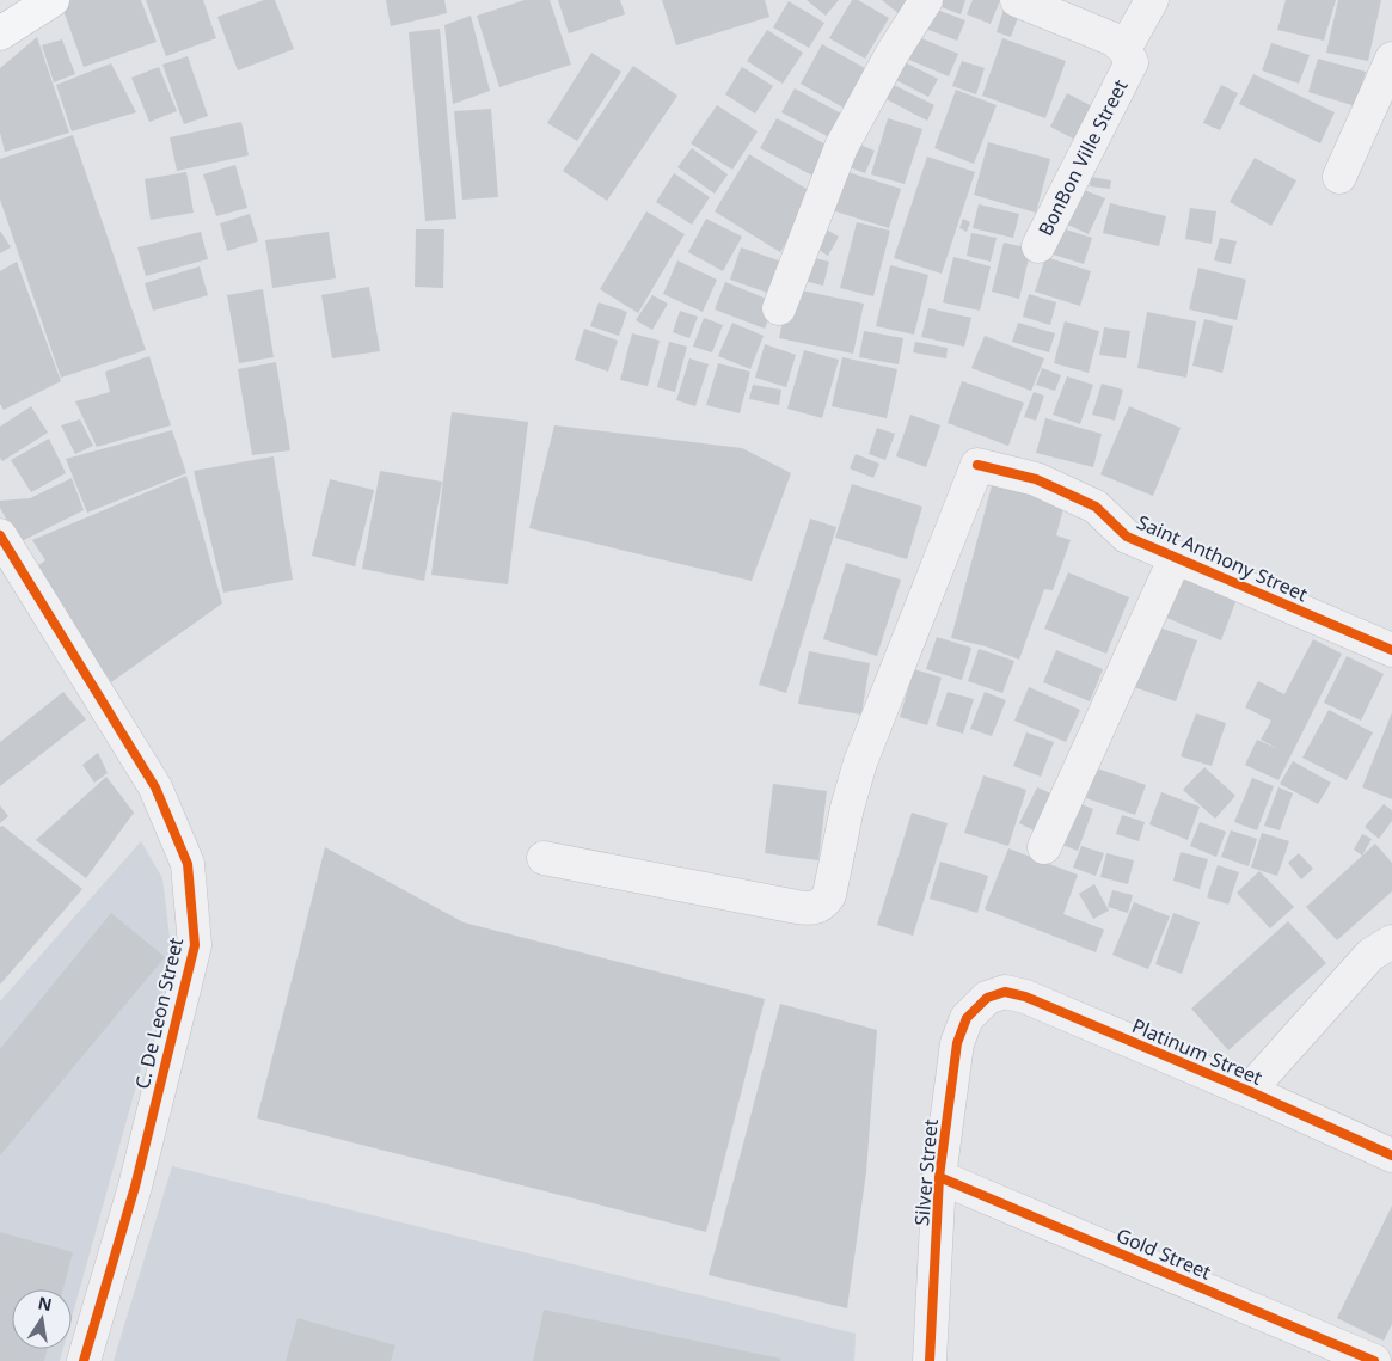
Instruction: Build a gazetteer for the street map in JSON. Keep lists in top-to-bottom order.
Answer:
{
  "streets": {
    "street": [
      "BonBon Ville Street",
      "Saint Anthony Street",
      "C. De Leon Street",
      "Platinum Street",
      "Silver Street",
      "Gold Street"
    ]
  },
  "crossings": [
    ["Platinum Street", "Silver Street"],
    ["Silver Street", "Gold Street"]
  ],
  "north": "top"
}
